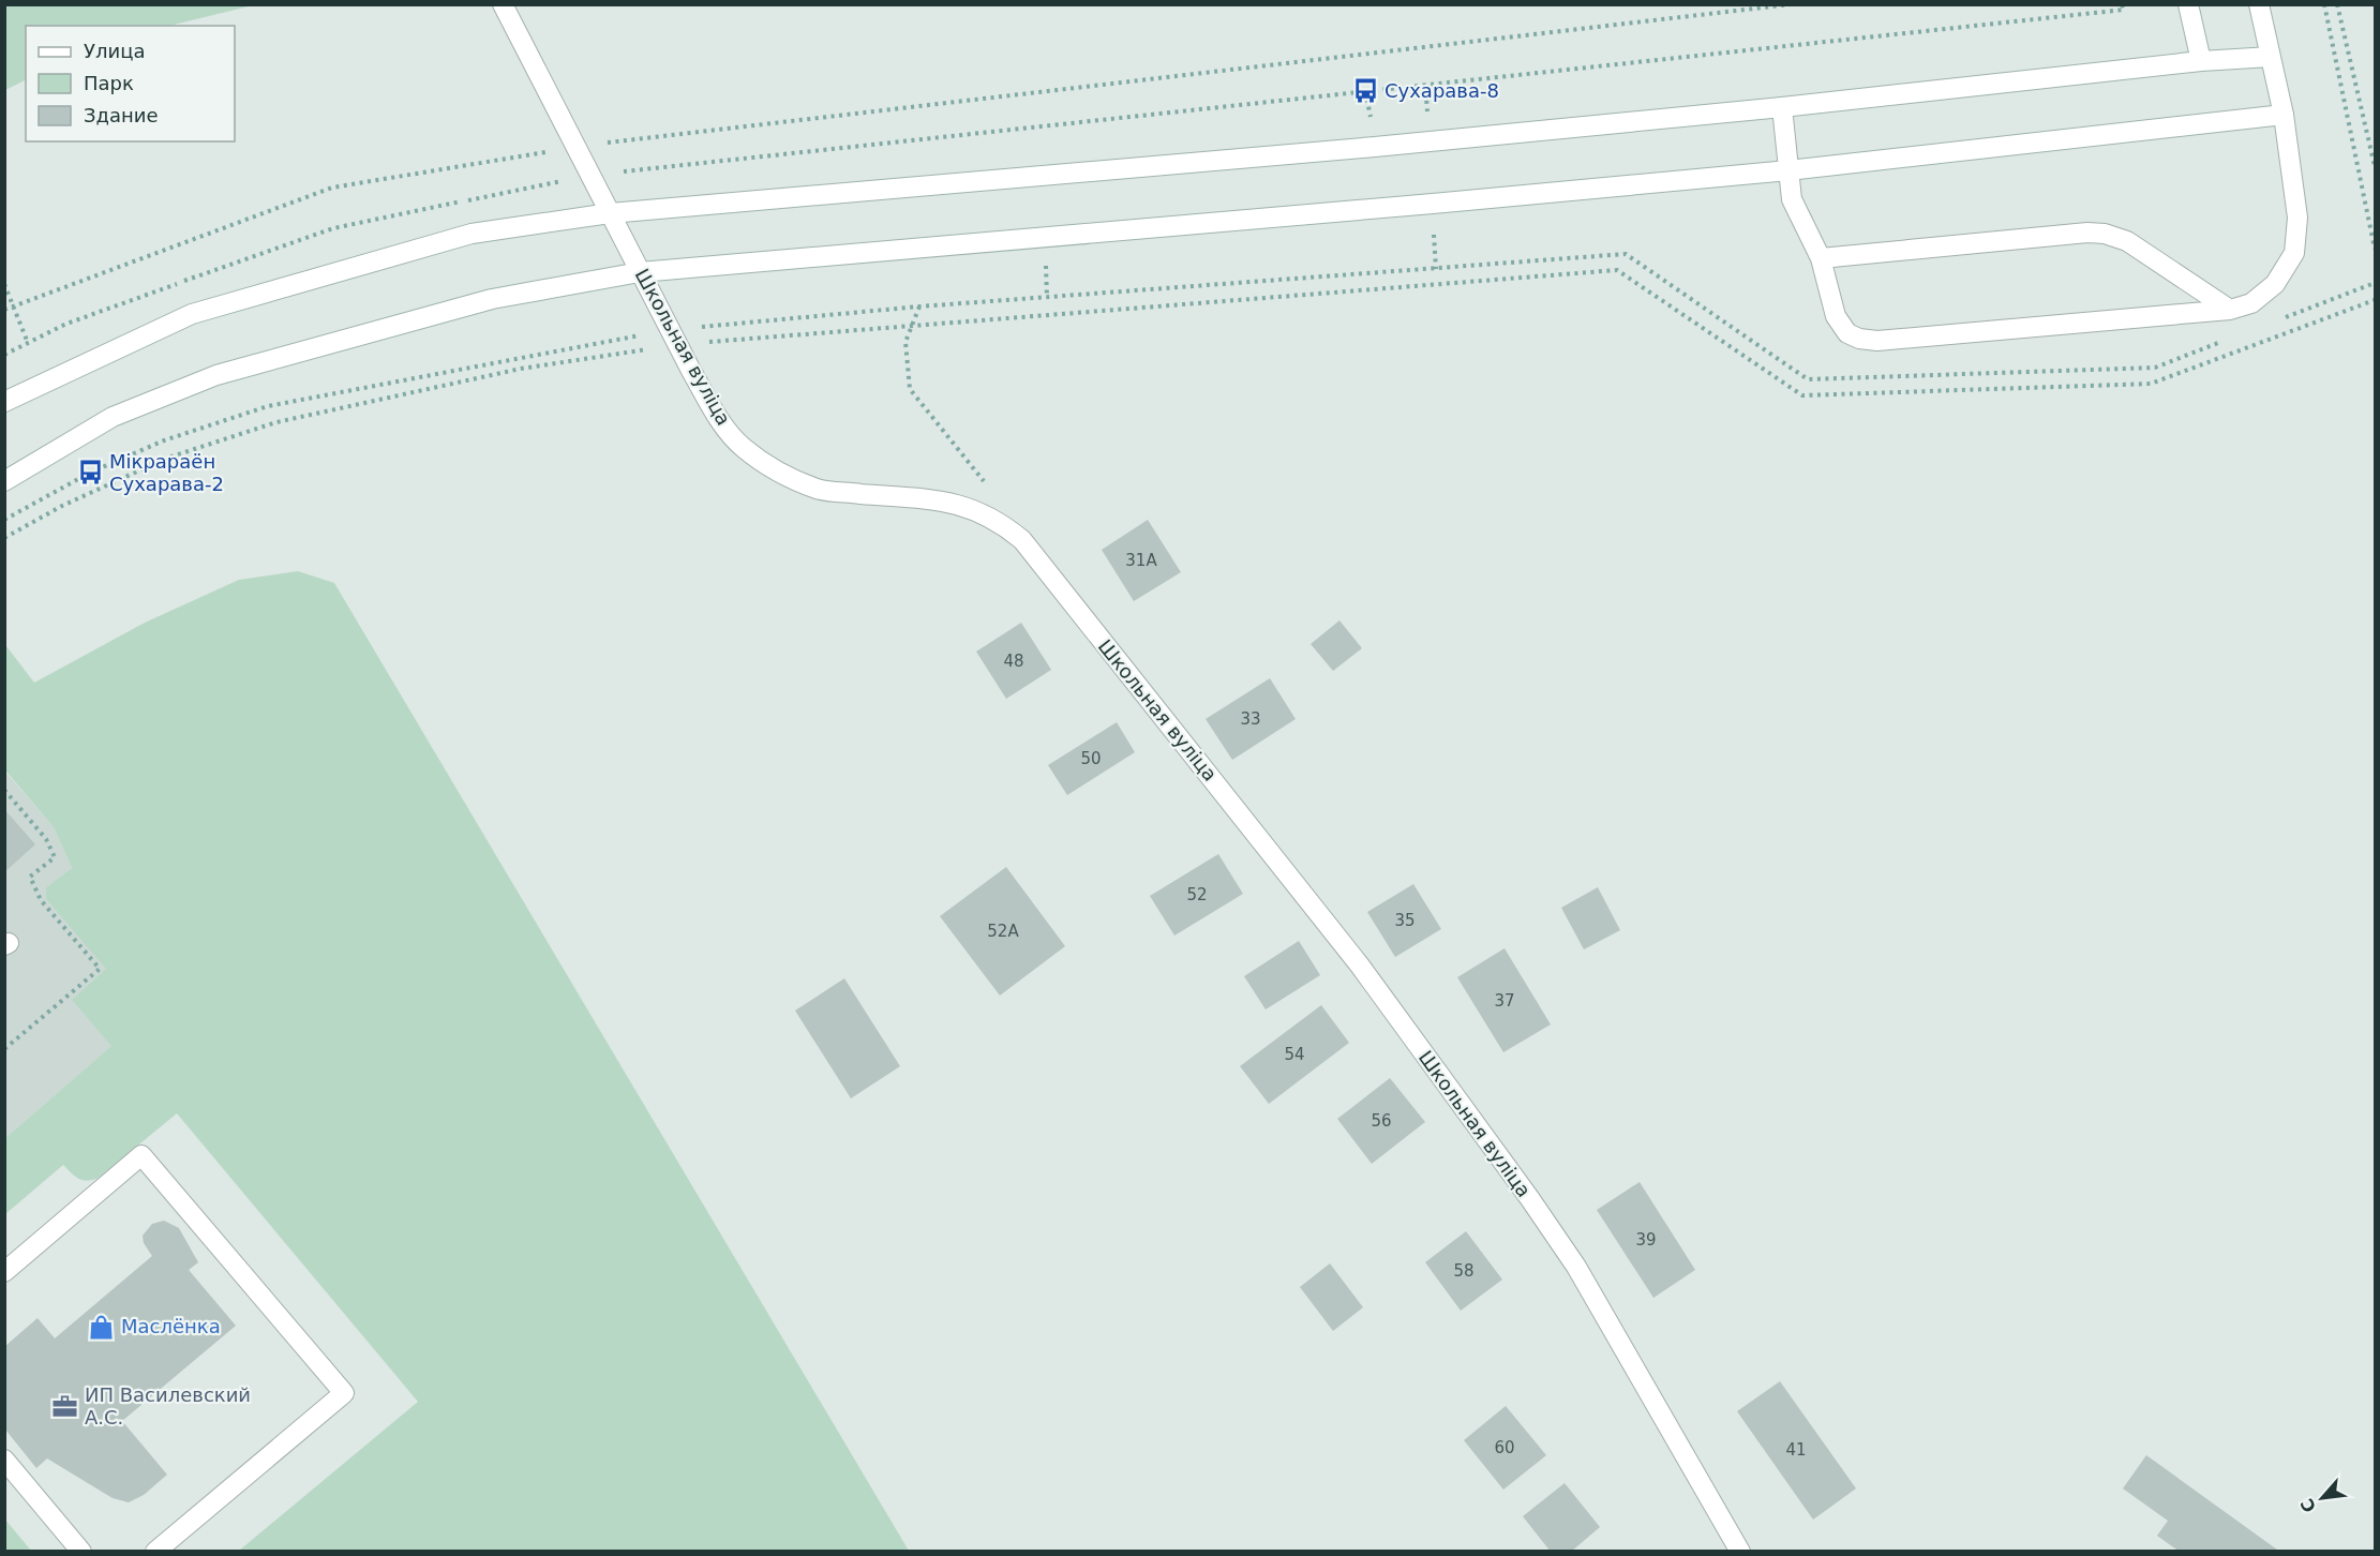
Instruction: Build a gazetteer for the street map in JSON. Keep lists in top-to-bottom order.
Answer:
{
  "streets": {
    "main road": ["Школьная вуліца"]
  },
  "places": {
    "bus stop": ["Сухарава-8", "Мікрараён Сухарава-2"],
    "shop": ["Маслёнка"],
    "office": ["ИП Василевский А.С."]
  },
  "house_numbers": [
    "31А",
    "48",
    "33",
    "50",
    "52",
    "35",
    "52А",
    "37",
    "54",
    "56",
    "39",
    "58",
    "60",
    "41"
  ],
  "legend": ["Улица", "Парк", "Здание"],
  "north": "bottom left"
}
